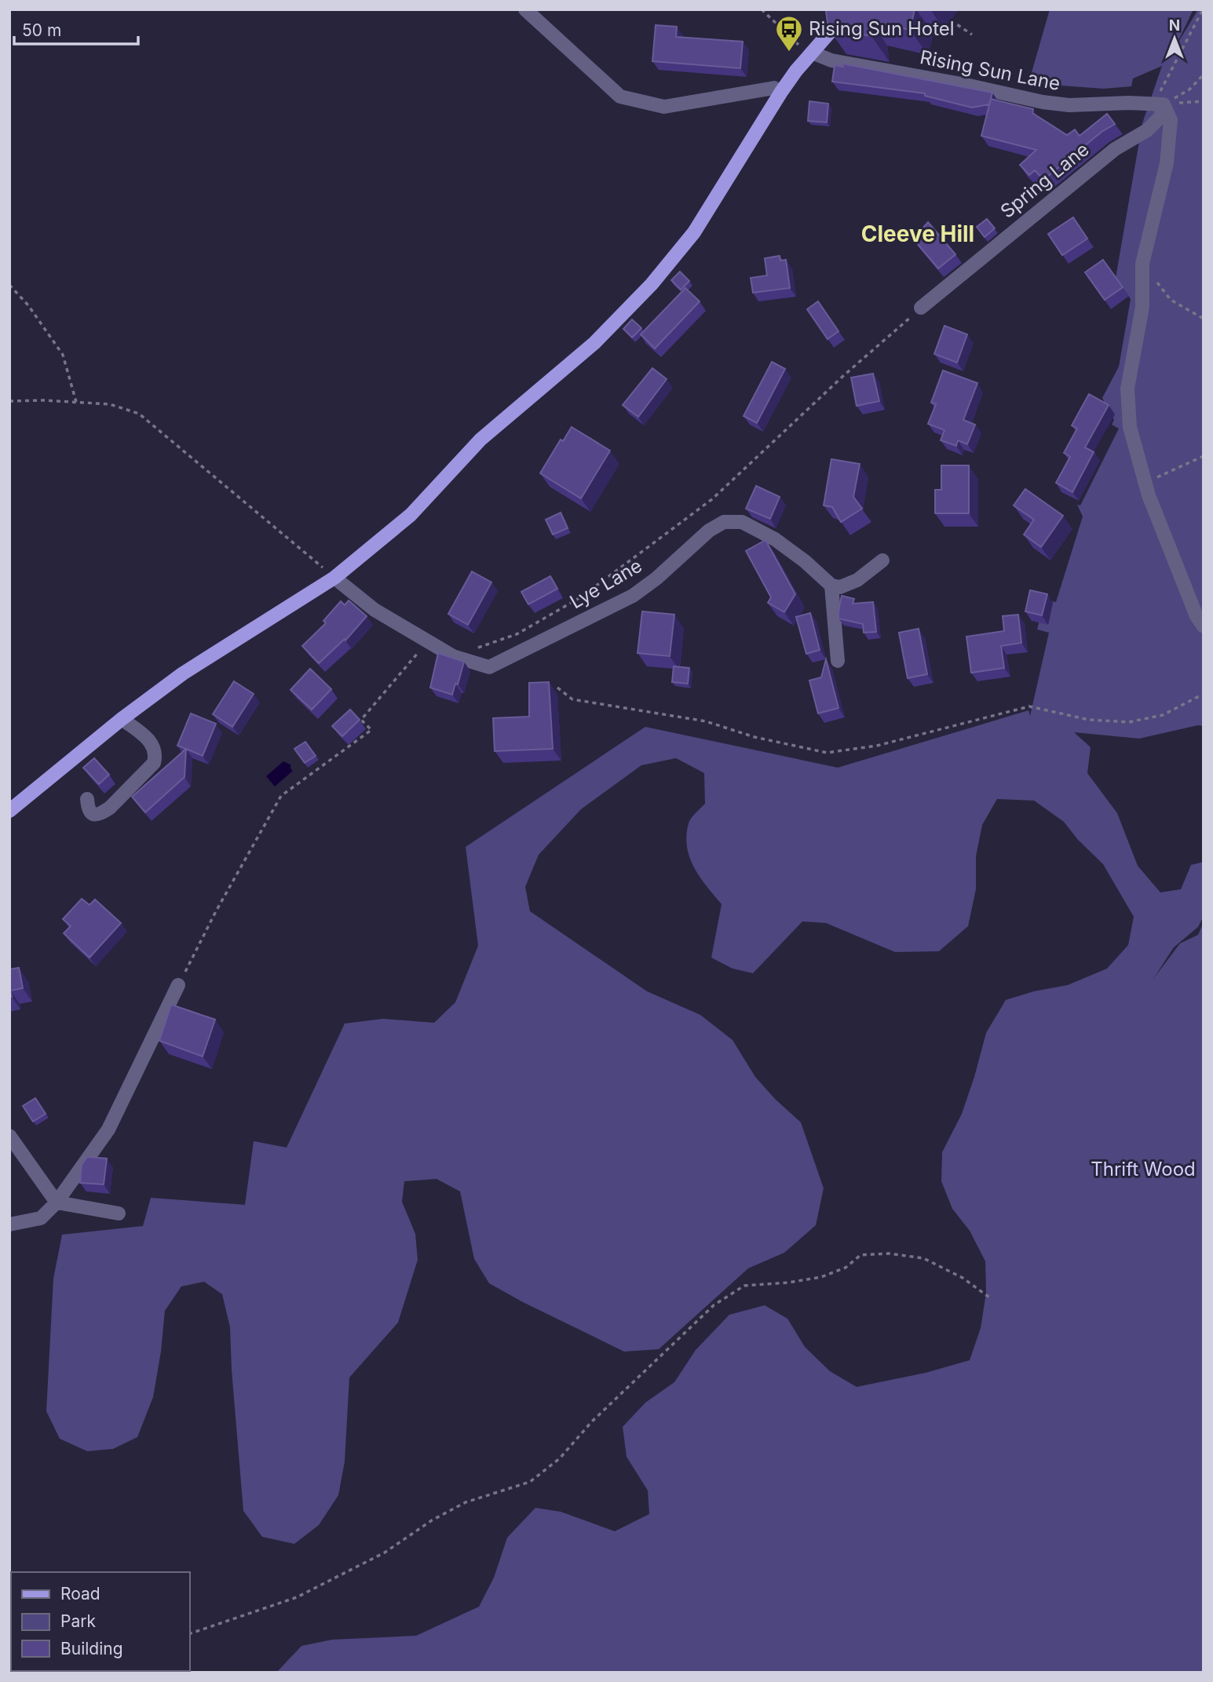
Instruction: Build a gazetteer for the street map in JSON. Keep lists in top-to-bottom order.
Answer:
{
  "streets": {
    "street": ["Rising Sun Lane", "Spring Lane", "Lye Lane"]
  },
  "crossings": [
    ["Rising Sun Lane", "Spring Lane"]
  ],
  "districts": ["Cleeve Hill"],
  "parks": ["Thrift Wood"],
  "places": {
    "bus stop": ["Rising Sun Hotel"]
  },
  "legend": ["Road", "Park", "Building"],
  "scale_bar": "50 m",
  "north": "top"
}
